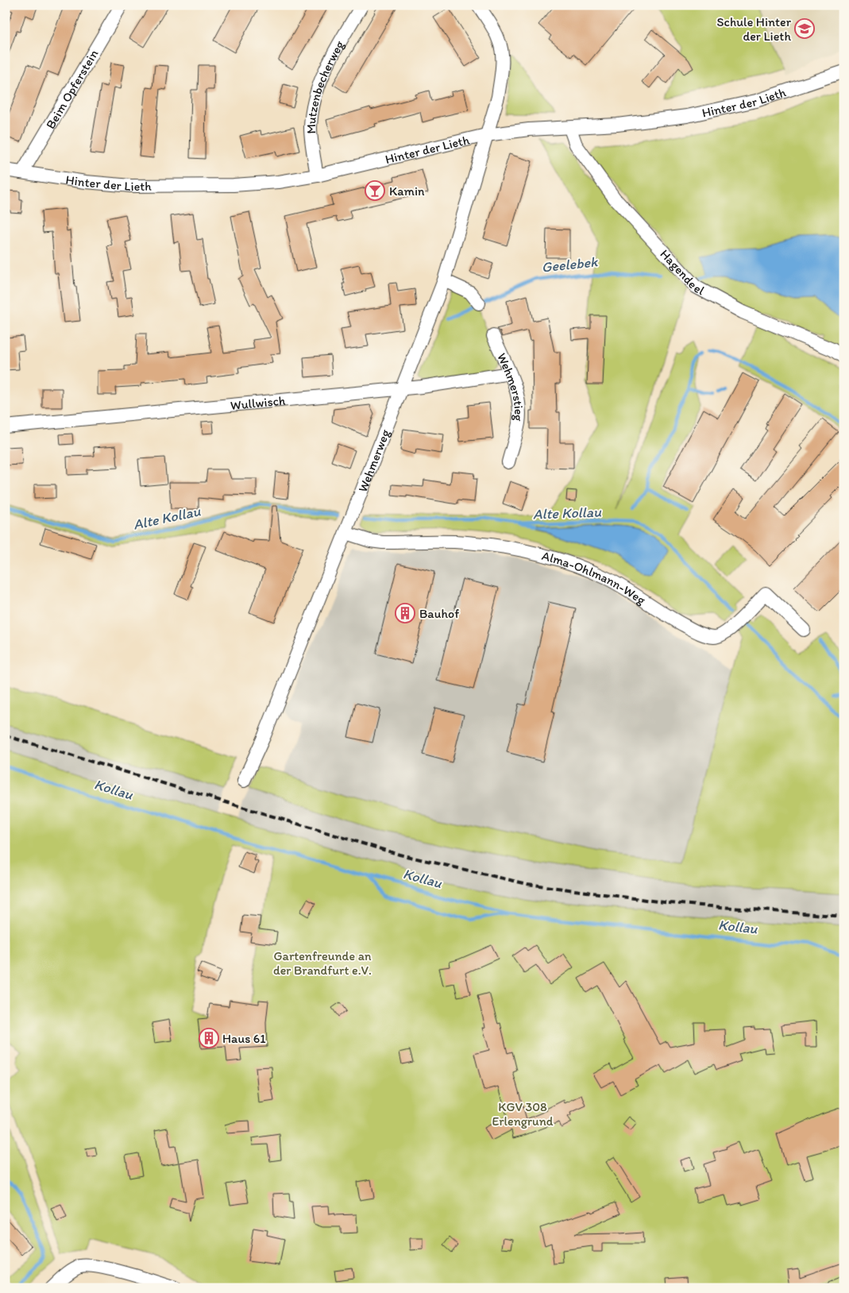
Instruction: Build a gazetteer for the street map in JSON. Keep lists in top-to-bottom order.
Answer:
{
  "streets": {
    "street": [
      "Mutzenbecherweg",
      "Beim Opferstein",
      "Hinter der Lieth",
      "Hagendeel",
      "Wehmerstieg",
      "Wullwisch",
      "Wehmerweg",
      "Alma-Ohlmann-Weg"
    ]
  },
  "crossings": [
    ["Mutzenbecherweg", "Hinter der Lieth"],
    ["Beim Opferstein", "Hinter der Lieth"],
    ["Hinter der Lieth", "Hagendeel"],
    ["Hinter der Lieth", "Wehmerweg"],
    ["Wehmerstieg", "Wullwisch"],
    ["Wullwisch", "Wehmerweg"],
    ["Wehmerweg", "Alma-Ohlmann-Weg"]
  ],
  "water": ["Geelebek", "Alte Kollau", "Kollau"],
  "parks": ["Gartenfreunde an der Brandfurt e.V.", "KGV 308 Erlengrund"],
  "places": {
    "school or university": ["Schule Hinter der Lieth"],
    "bar": ["Kamin"],
    "building": ["Bauhof", "Haus 61"]
  }
}
